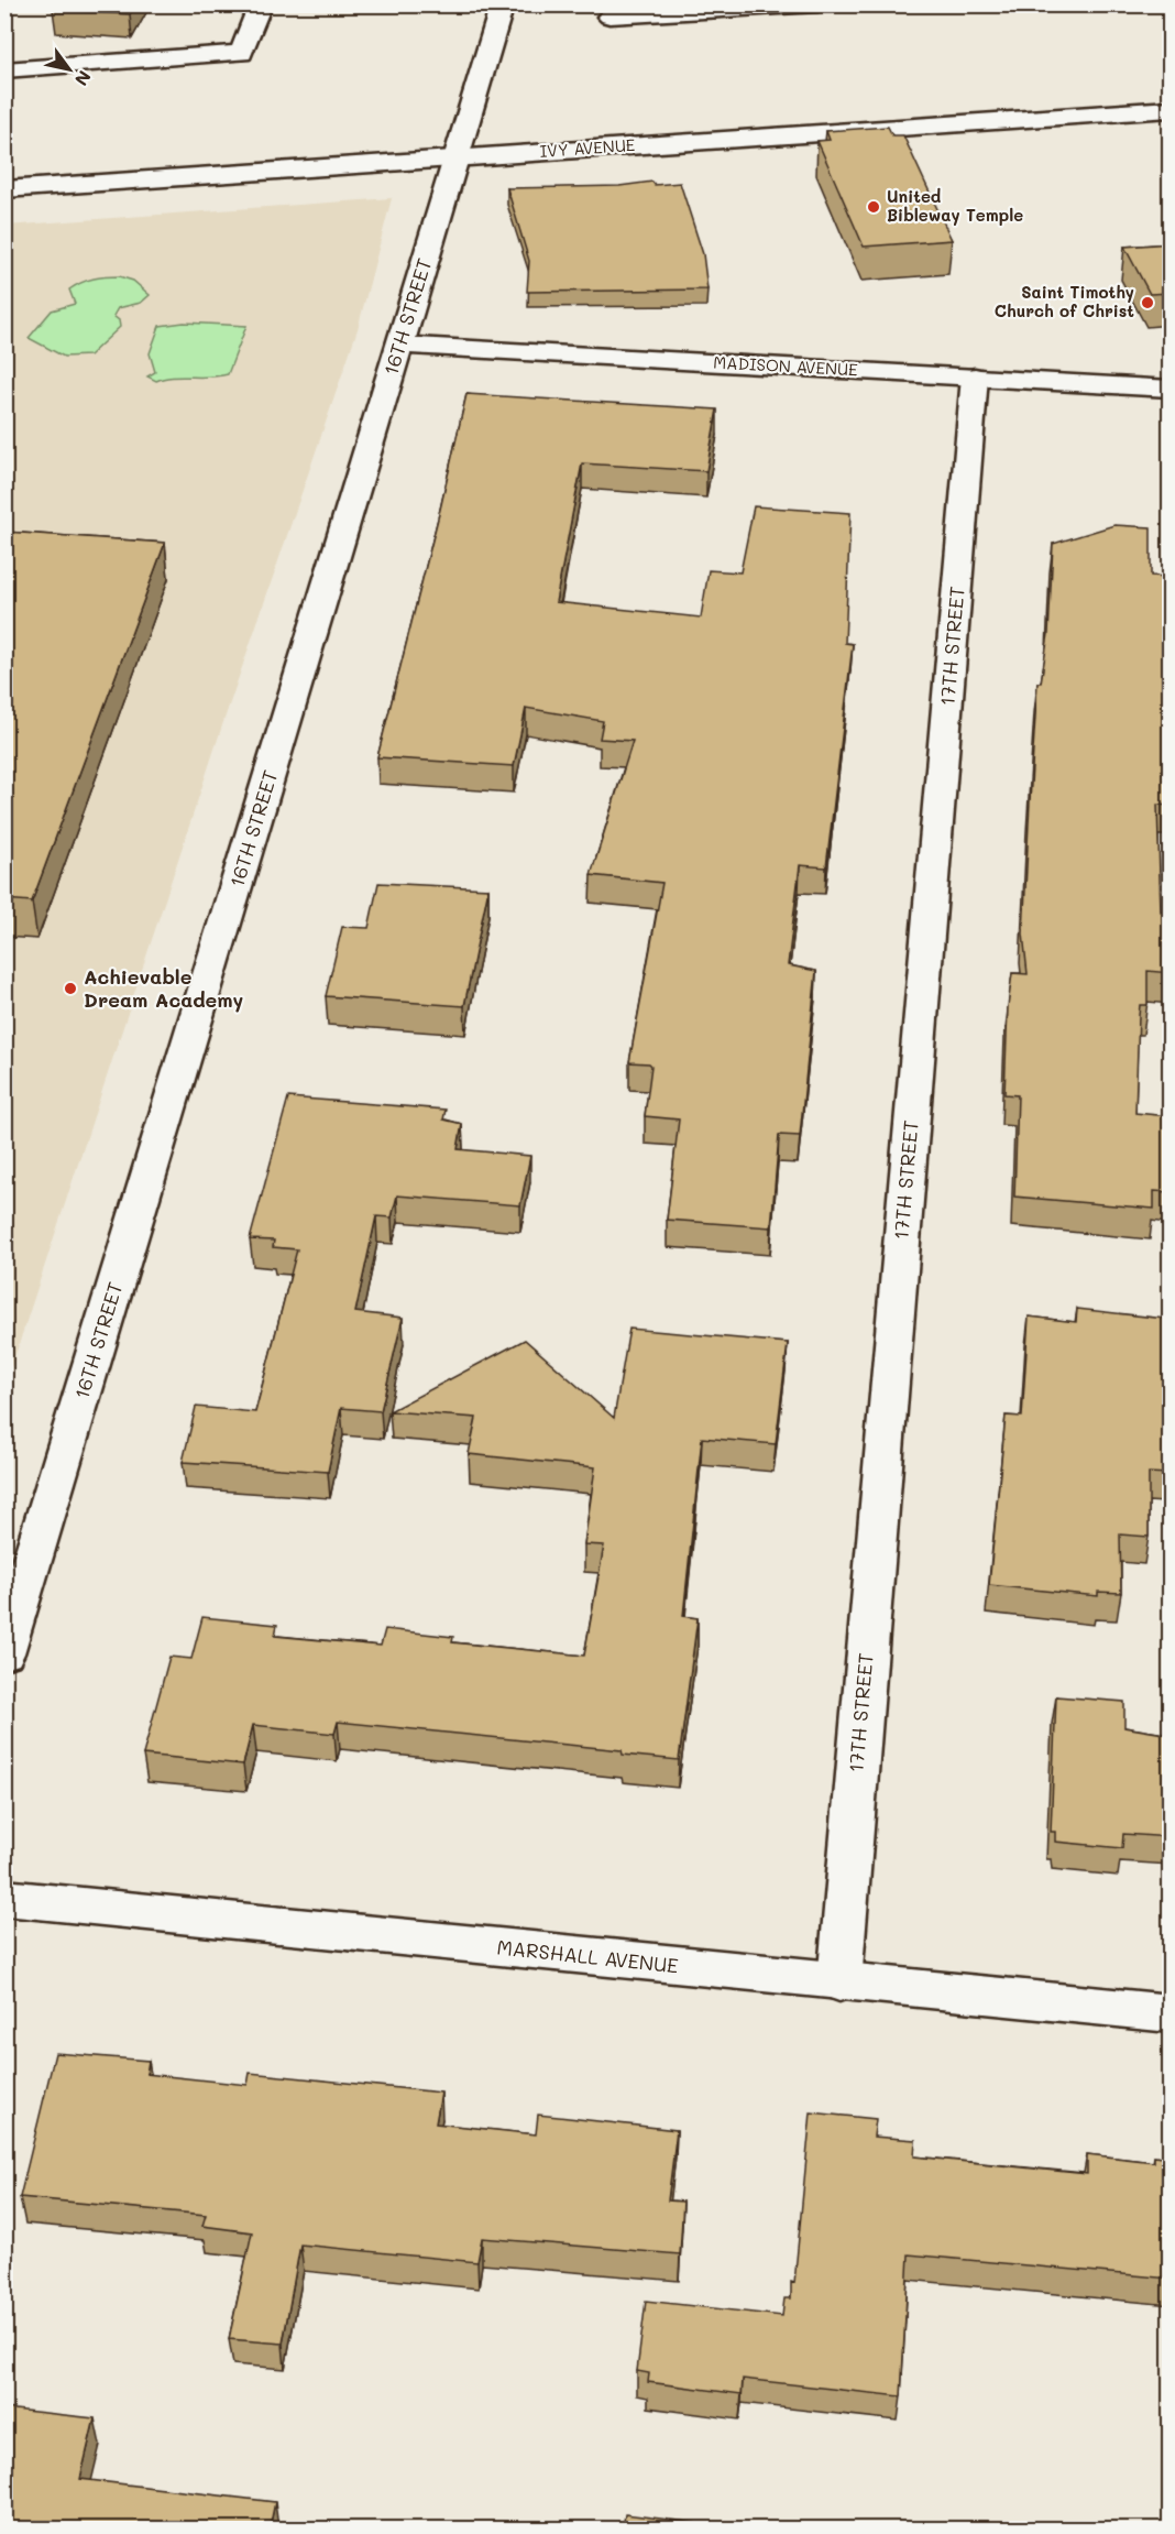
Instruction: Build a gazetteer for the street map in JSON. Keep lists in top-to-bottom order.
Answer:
{
  "streets": {
    "street": [
      "IVY AVENUE",
      "16TH STREET",
      "MADISON AVENUE",
      "17TH STREET",
      "MARSHALL AVENUE"
    ]
  },
  "crossings": [
    ["IVY AVENUE", "16TH STREET"],
    ["16TH STREET", "MADISON AVENUE"],
    ["MADISON AVENUE", "17TH STREET"],
    ["17TH STREET", "MARSHALL AVENUE"]
  ],
  "places": ["United Bibleway Temple", "Saint Timothy Church of Christ", "Achievable Dream Academy"],
  "north": "bottom right"
}
